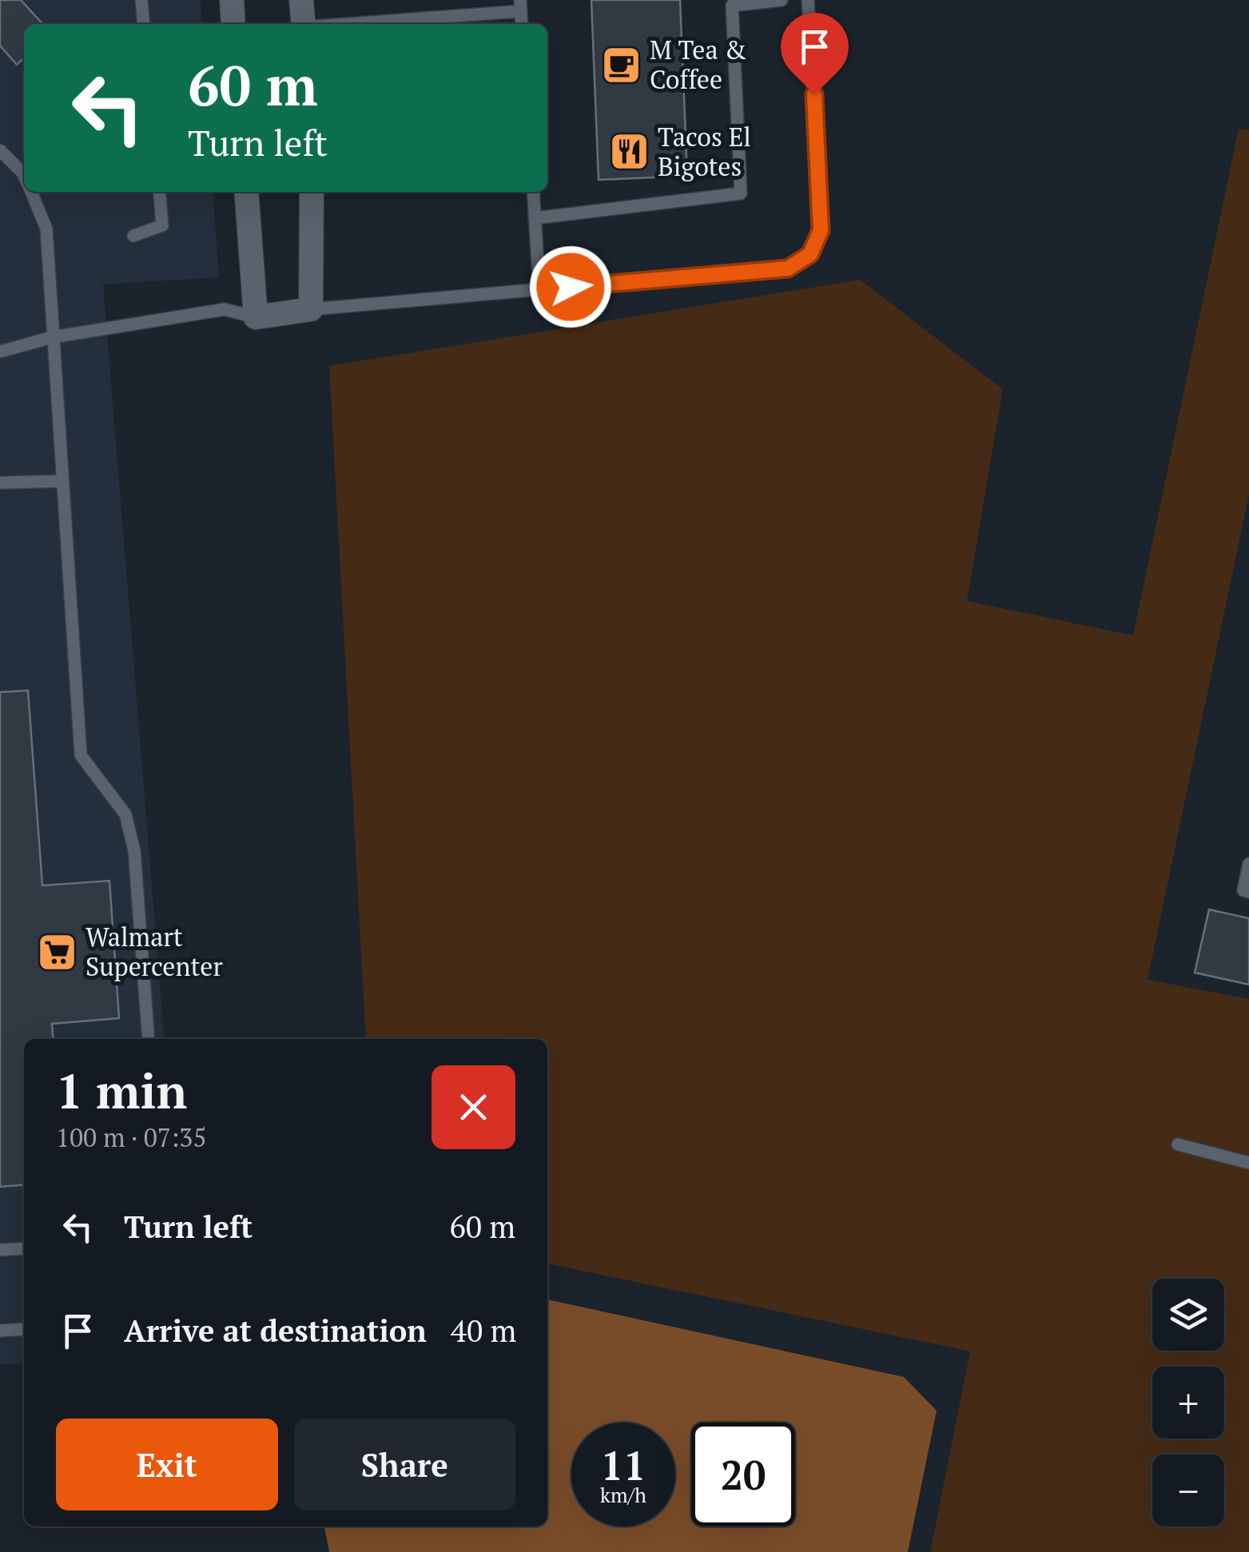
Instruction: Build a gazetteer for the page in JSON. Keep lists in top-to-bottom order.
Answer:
{
  "places": {
    "cafe": ["M Tea & Coffee"],
    "restaurant": ["Tacos El Bigotes"],
    "supermarket": ["Walmart Supercenter"]
  },
  "page": {
    "turn": ["60 m", "Turn left"],
    "heading": ["1 min", "100 m · 07:35"],
    "list": [
      {
        "name": "Turn left",
        "value": "60 m"
      },
      {
        "name": "Arrive at destination",
        "value": "40 m"
      }
    ],
    "map_buttons": ["+", "−"],
    "buttons": ["Exit", "Share"],
    "speed": "11 km/h",
    "limit": "20"
  }
}
